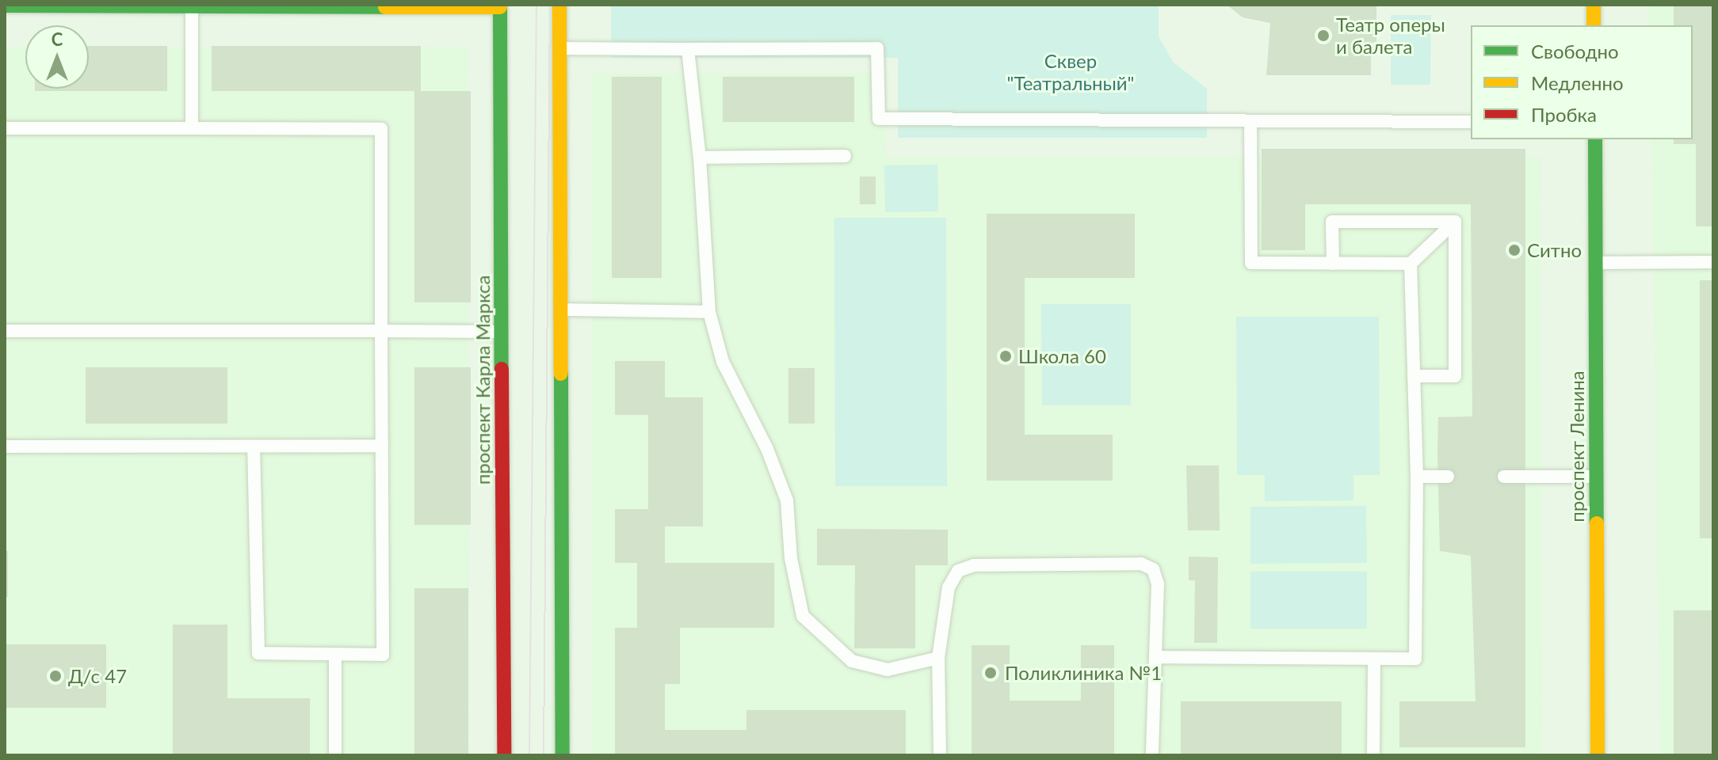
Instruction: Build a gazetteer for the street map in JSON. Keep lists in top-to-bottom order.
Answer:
{
  "streets": {
    "main road": ["проспект Карла Маркса", "проспект Ленина"]
  },
  "parks": ["Сквер \"Театральный\""],
  "places": [
    "Театр оперы и балета",
    "Ситно",
    "Школа 60",
    "Поликлиника №1",
    "Д/с 47"
  ],
  "legend": ["Свободно", "Медленно", "Пробка"],
  "north": "top"
}
